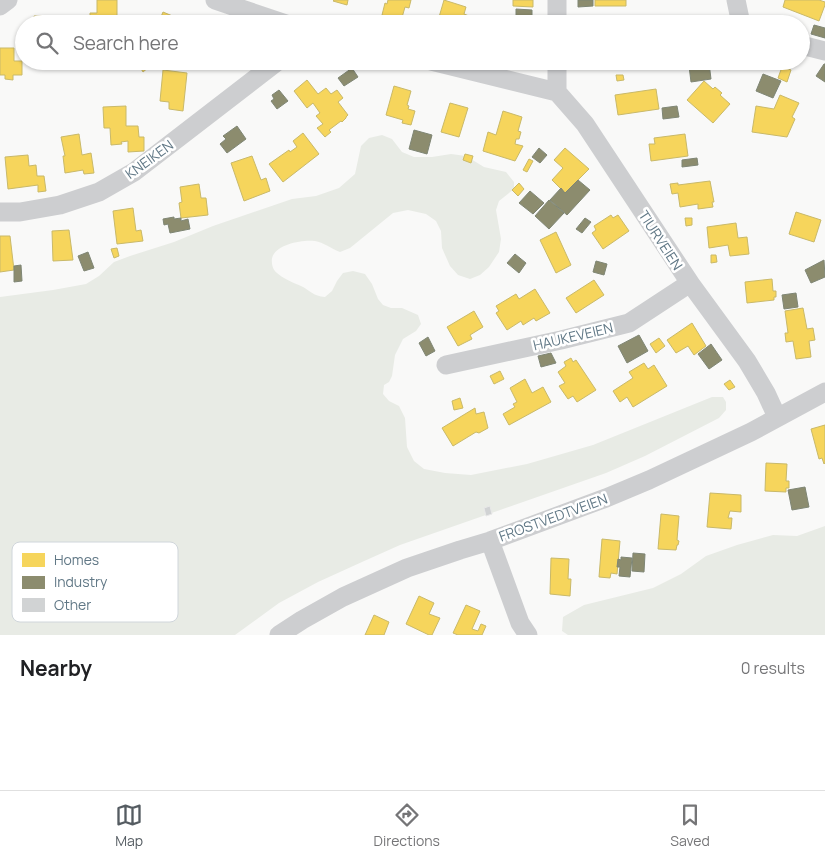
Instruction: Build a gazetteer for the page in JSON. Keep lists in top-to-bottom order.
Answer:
{
  "streets": {
    "street": [
      "KNEIKEN",
      "TIURVEIEN",
      "HAUKEVEIEN",
      "FROSTVEDTVEIEN"
    ]
  },
  "crossings": [
    ["TIURVEIEN", "HAUKEVEIEN"],
    ["TIURVEIEN", "FROSTVEDTVEIEN"]
  ],
  "legend": ["Homes", "Industry", "Other"],
  "page": {
    "search": "Search here",
    "heading": ["Nearby", "0 results"],
    "nav": ["Map", "Directions", "Saved"]
  }
}
